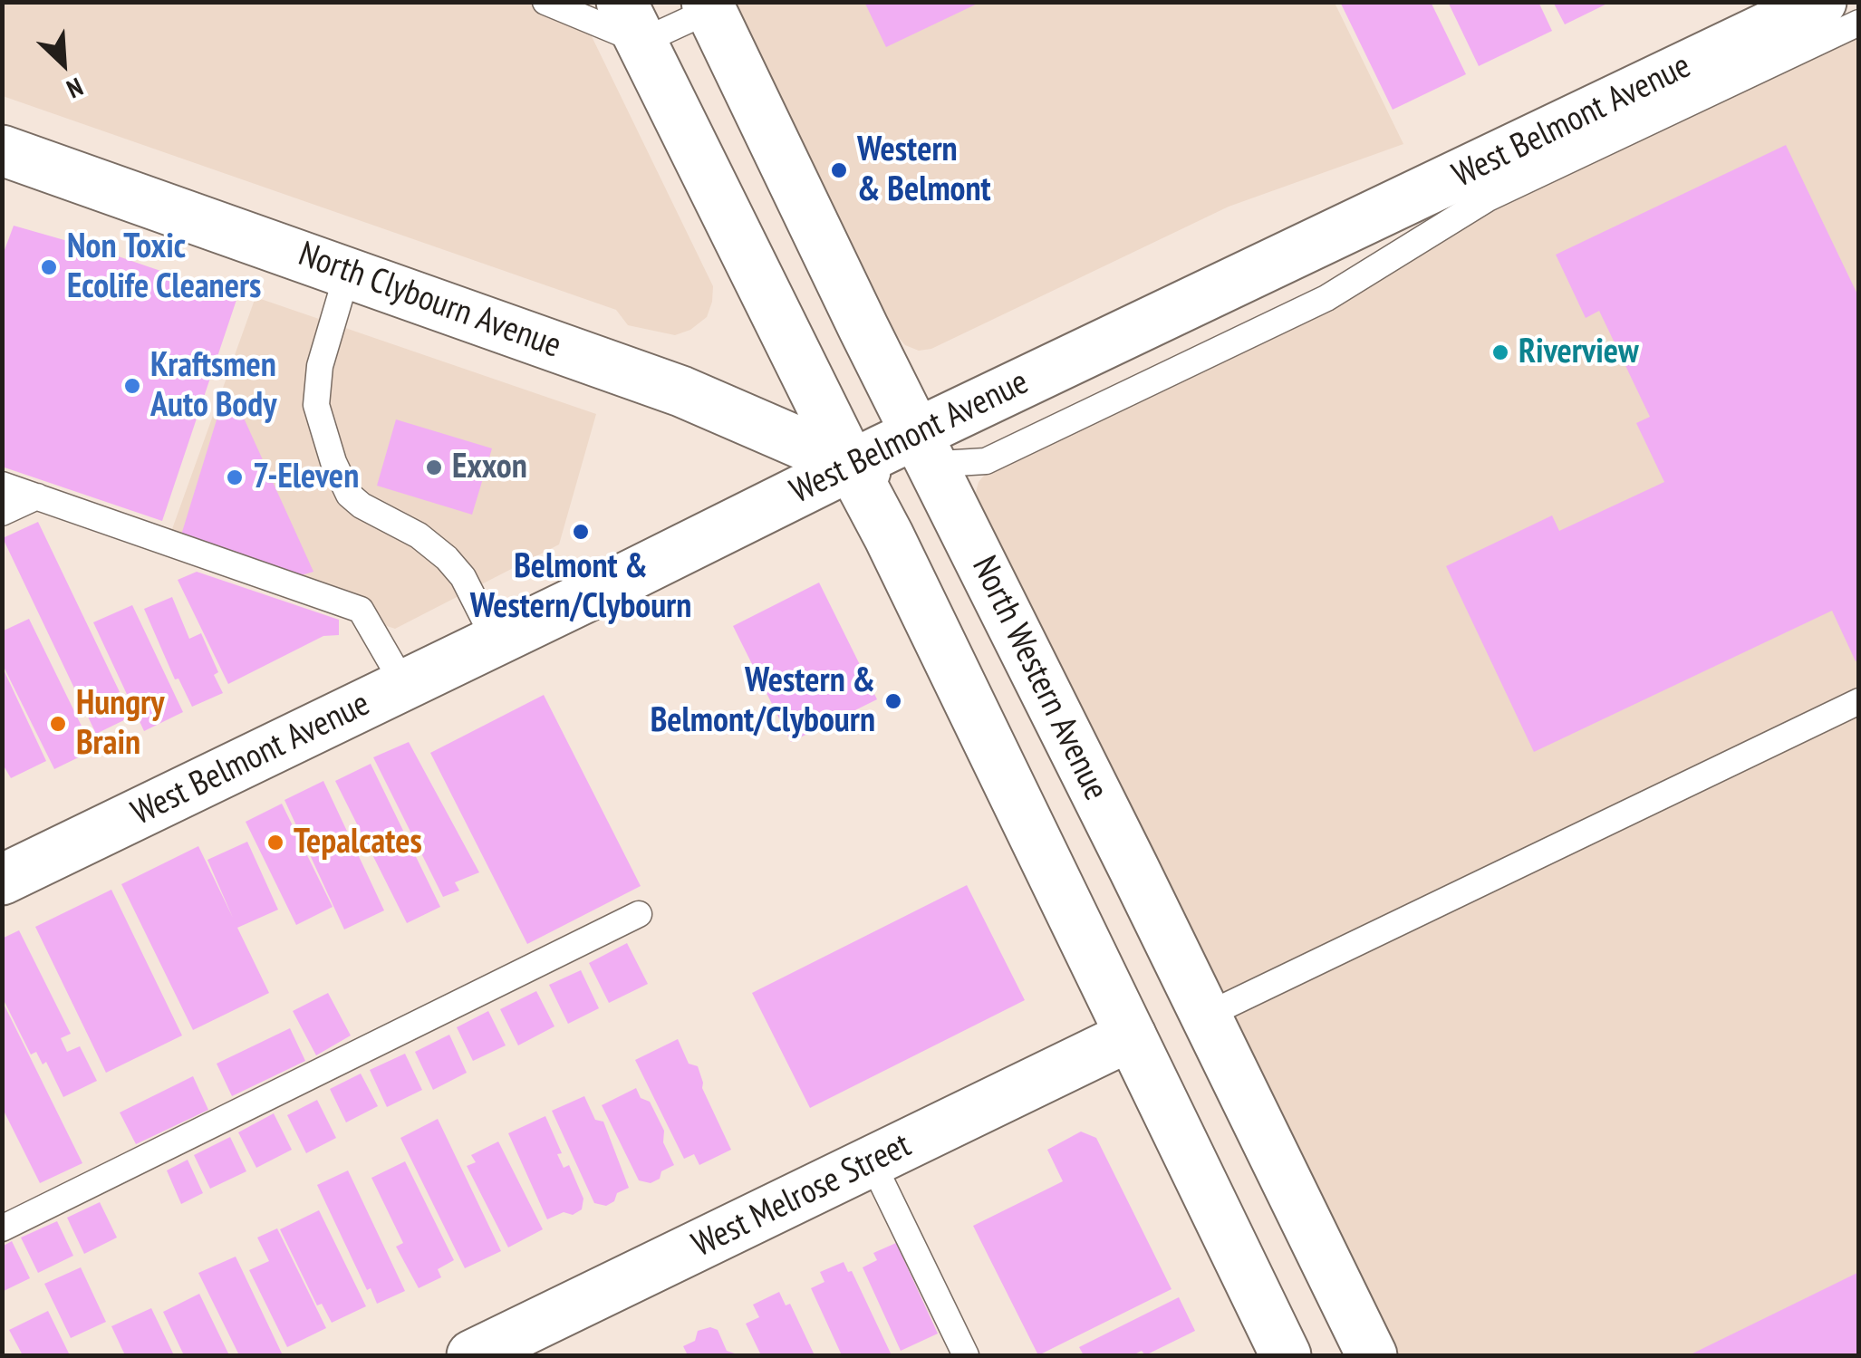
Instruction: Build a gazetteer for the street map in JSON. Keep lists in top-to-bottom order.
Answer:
{
  "streets": {
    "main road": [
      "West Belmont Avenue",
      "North Clybourn Avenue",
      "North Western Avenue",
      "West Melrose Street"
    ]
  },
  "crossings": [
    ["West Belmont Avenue", "North Clybourn Avenue"],
    ["West Belmont Avenue", "North Western Avenue"],
    ["North Clybourn Avenue", "North Western Avenue"]
  ],
  "places": [
    "Western & Belmont",
    "Non Toxic Ecolife Cleaners",
    "Riverview",
    "Kraftsmen Auto Body",
    "Exxon",
    "7-Eleven",
    "Belmont & Western/Clybourn",
    "Western & Belmont/Clybourn",
    "Hungry Brain",
    "Tepalcates"
  ],
  "north": "bottom right"
}
